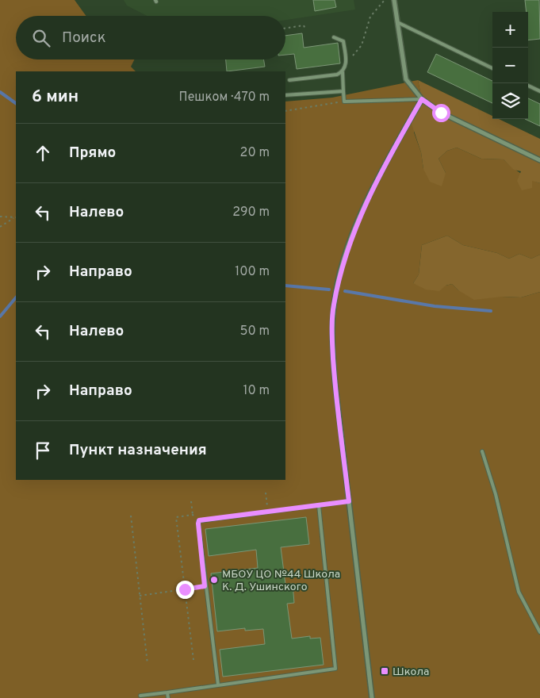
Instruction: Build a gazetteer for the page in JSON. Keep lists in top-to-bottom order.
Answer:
{
  "places": {
    "other": ["МБОУ ЦО №44 Школа К. Д. Ушинского"],
    "transit": ["Школа"]
  },
  "page": {
    "map_buttons": ["+", "−"],
    "search": "Поиск",
    "heading": ["6 мин", "Пешком · 470 m"],
    "list": [
      ["Прямо", "20 m"],
      ["Налево", "290 m"],
      ["Направо", "100 m"],
      ["Налево", "50 m"],
      ["Направо", "10 m"],
      "Пункт назначения"
    ]
  }
}
